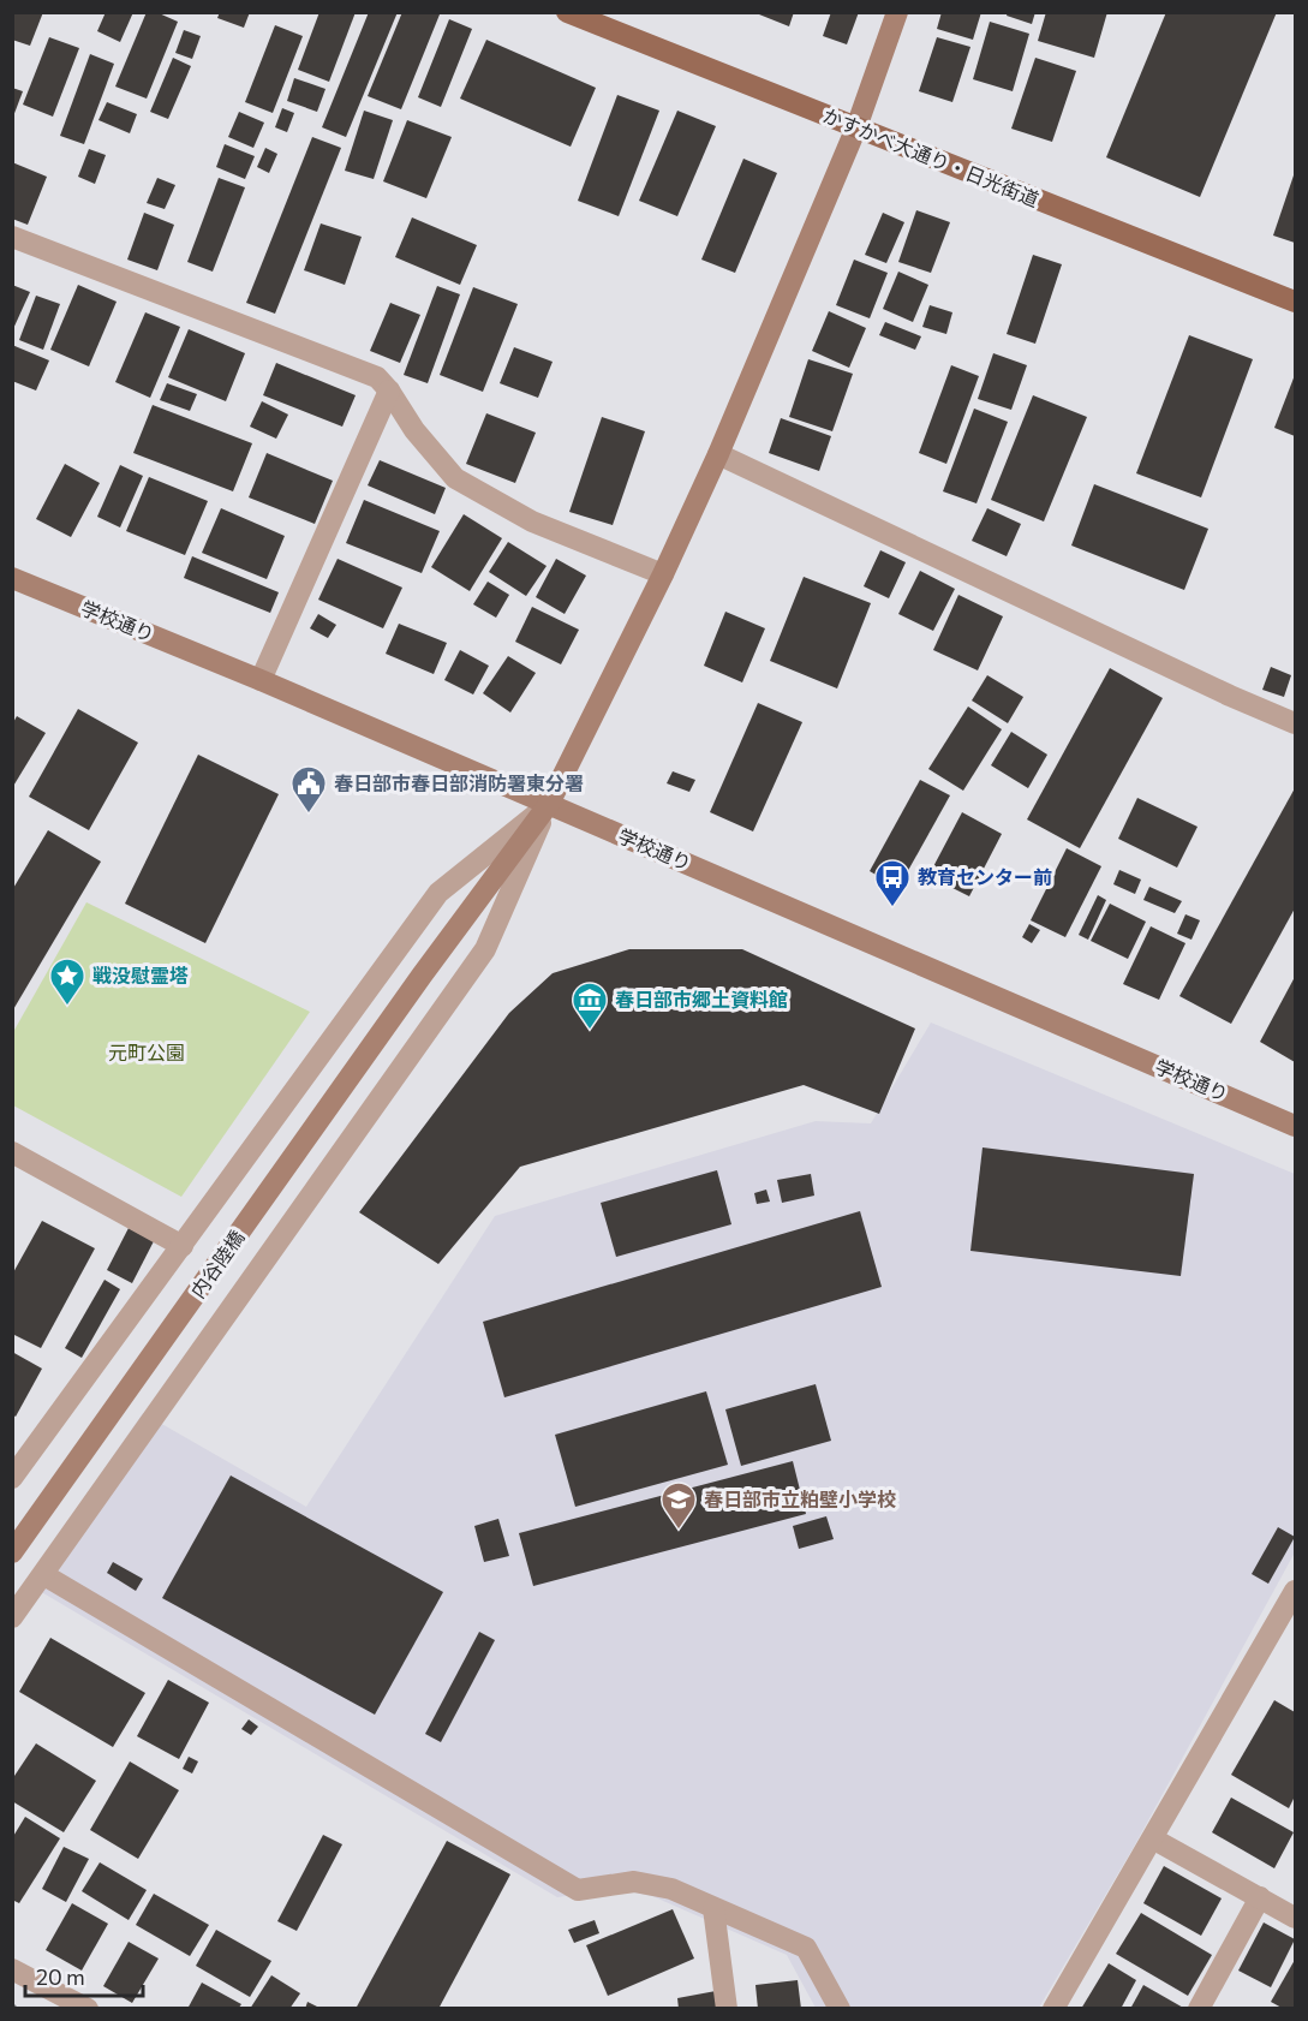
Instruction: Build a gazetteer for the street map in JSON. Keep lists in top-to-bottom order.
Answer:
{
  "streets": {
    "main road": ["かすかべ大通り・日光街道"],
    "street": ["学校通り", "内谷陸橋"]
  },
  "crossings": [
    ["かすかべ大通り・日光街道", "内谷陸橋"],
    ["学校通り", "内谷陸橋"]
  ],
  "parks": ["元町公園"],
  "places": {
    "public building": ["春日部市春日部消防署東分署"],
    "bus stop": ["教育センター前"],
    "place": ["戦没慰霊塔"],
    "museum": ["春日部市郷土資料館"],
    "school or university": ["春日部市立粕壁小学校"]
  },
  "scale_bar": "20 m"
}
